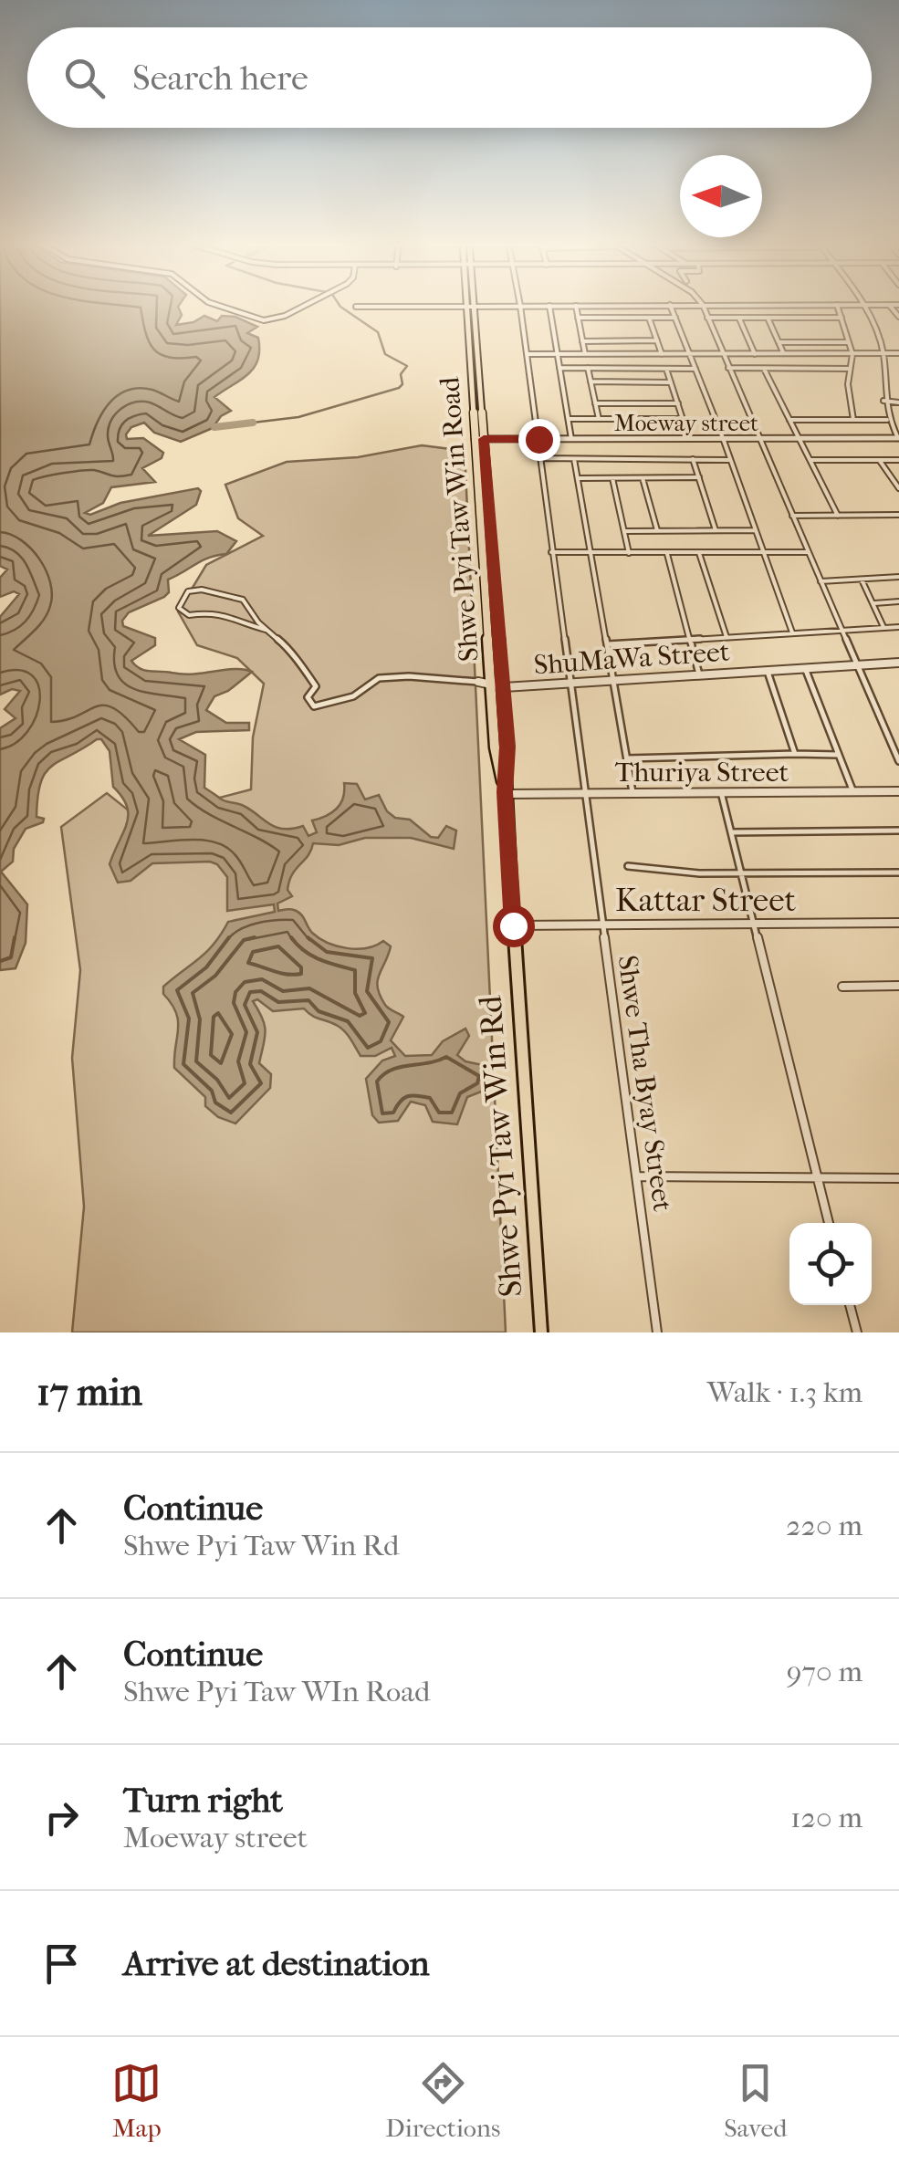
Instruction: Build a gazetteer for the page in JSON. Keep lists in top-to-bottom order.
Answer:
{
  "streets": {
    "main road": ["Shwe Pyi Taw Win Road", "Shwe Pyi Taw Win Rd"],
    "street": [
      "Moeway street",
      "ShuMaWa Street",
      "Thuriya Street",
      "Kattar Street",
      "Shwe Tha Byay Street"
    ]
  },
  "crossings": [
    ["Moeway street", "Shwe Pyi Taw Win Road"],
    ["Moeway street", "Shwe Tha Byay Street"],
    ["Shwe Pyi Taw Win Road", "ShuMaWa Street"],
    ["Shwe Pyi Taw Win Road", "Thuriya Street"],
    ["Shwe Pyi Taw Win Road", "Shwe Pyi Taw Win Rd"],
    ["ShuMaWa Street", "Shwe Tha Byay Street"],
    ["Thuriya Street", "Shwe Tha Byay Street"],
    ["Thuriya Street", "Shwe Pyi Taw Win Rd"],
    ["Kattar Street", "Shwe Tha Byay Street"],
    ["Kattar Street", "Shwe Pyi Taw Win Rd"]
  ],
  "north": "left",
  "page": {
    "search": "Search here",
    "heading": ["17 min", "Walk · 1.3 km"],
    "list": [
      ["Continue", "Shwe Pyi Taw Win Rd", "220 m"],
      ["Continue", "Shwe Pyi Taw WIn Road", "970 m"],
      ["Turn right", "Moeway street", "120 m"],
      "Arrive at destination"
    ],
    "nav": ["Map", "Directions", "Saved"]
  }
}
